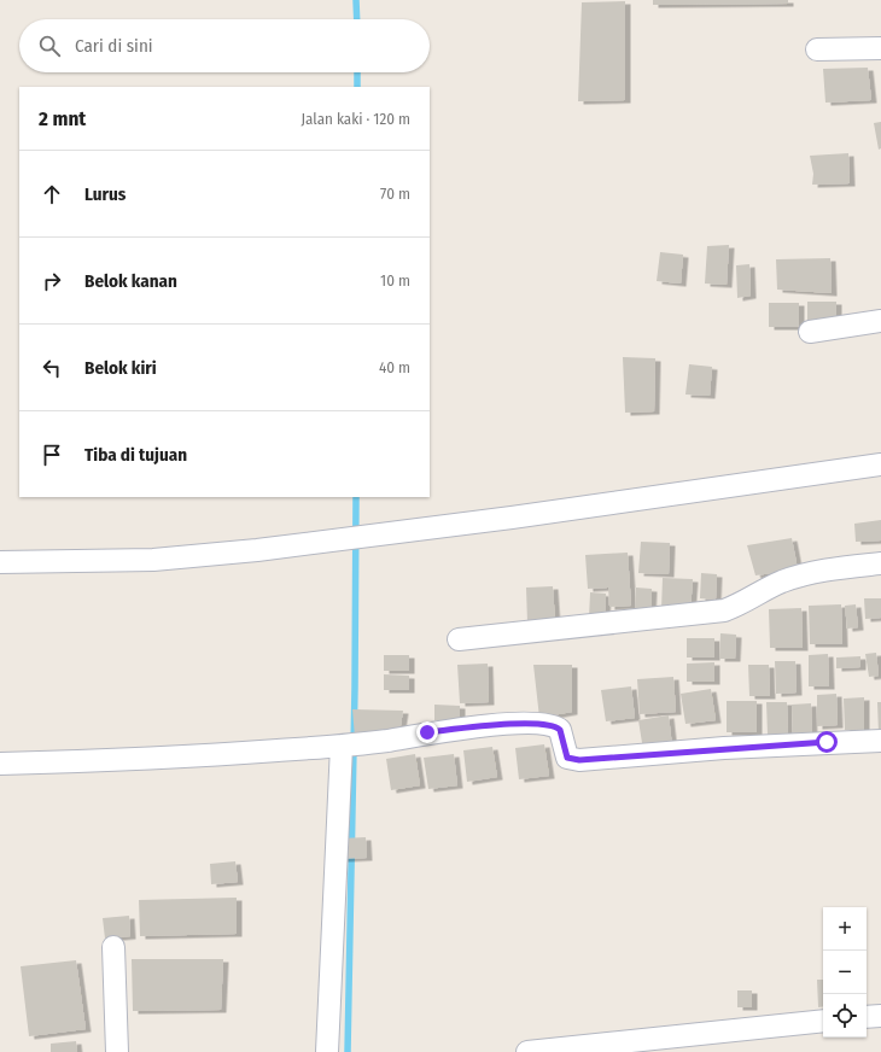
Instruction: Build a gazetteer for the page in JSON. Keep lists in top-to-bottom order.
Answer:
{
  "page": {
    "search": "Cari di sini",
    "heading": ["2 mnt", "Jalan kaki · 120 m"],
    "list": [
      ["Lurus", "70 m"],
      ["Belok kanan", "10 m"],
      ["Belok kiri", "40 m"],
      "Tiba di tujuan"
    ],
    "map_buttons": ["+", "−"]
  }
}
